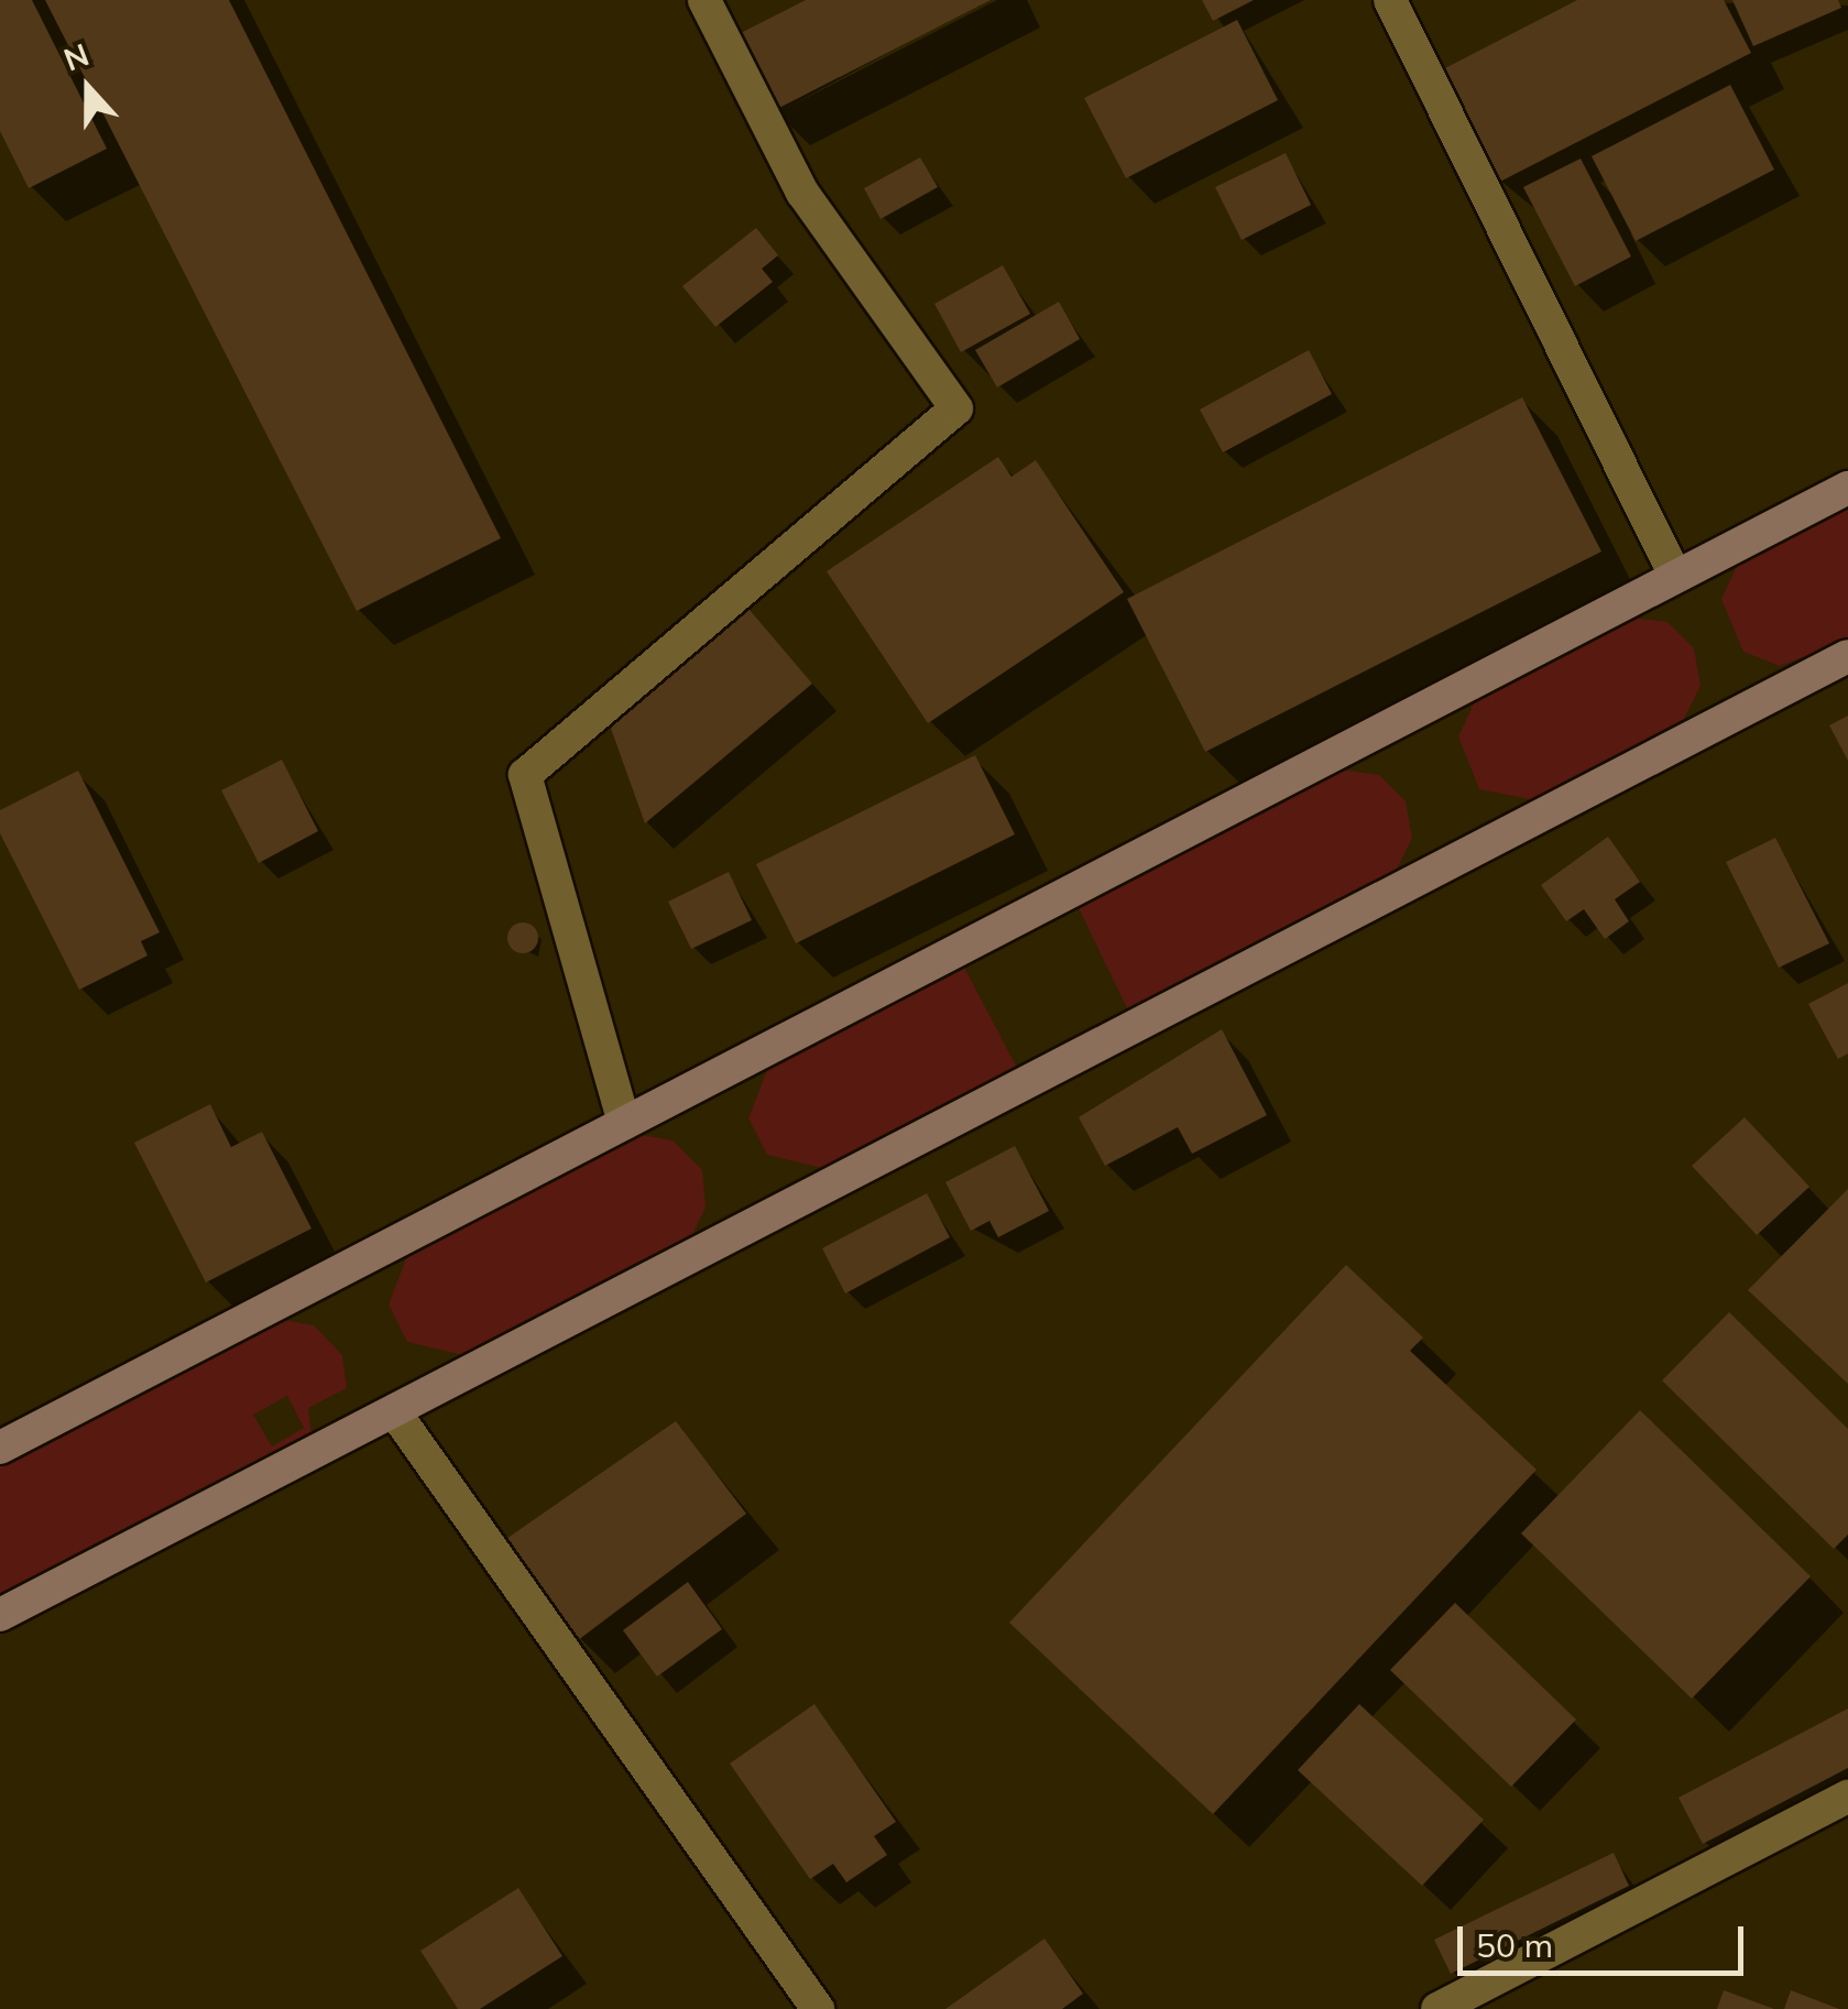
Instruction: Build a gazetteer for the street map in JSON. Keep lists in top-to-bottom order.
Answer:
{
  "scale_bar": "50 m",
  "north": "top"
}
